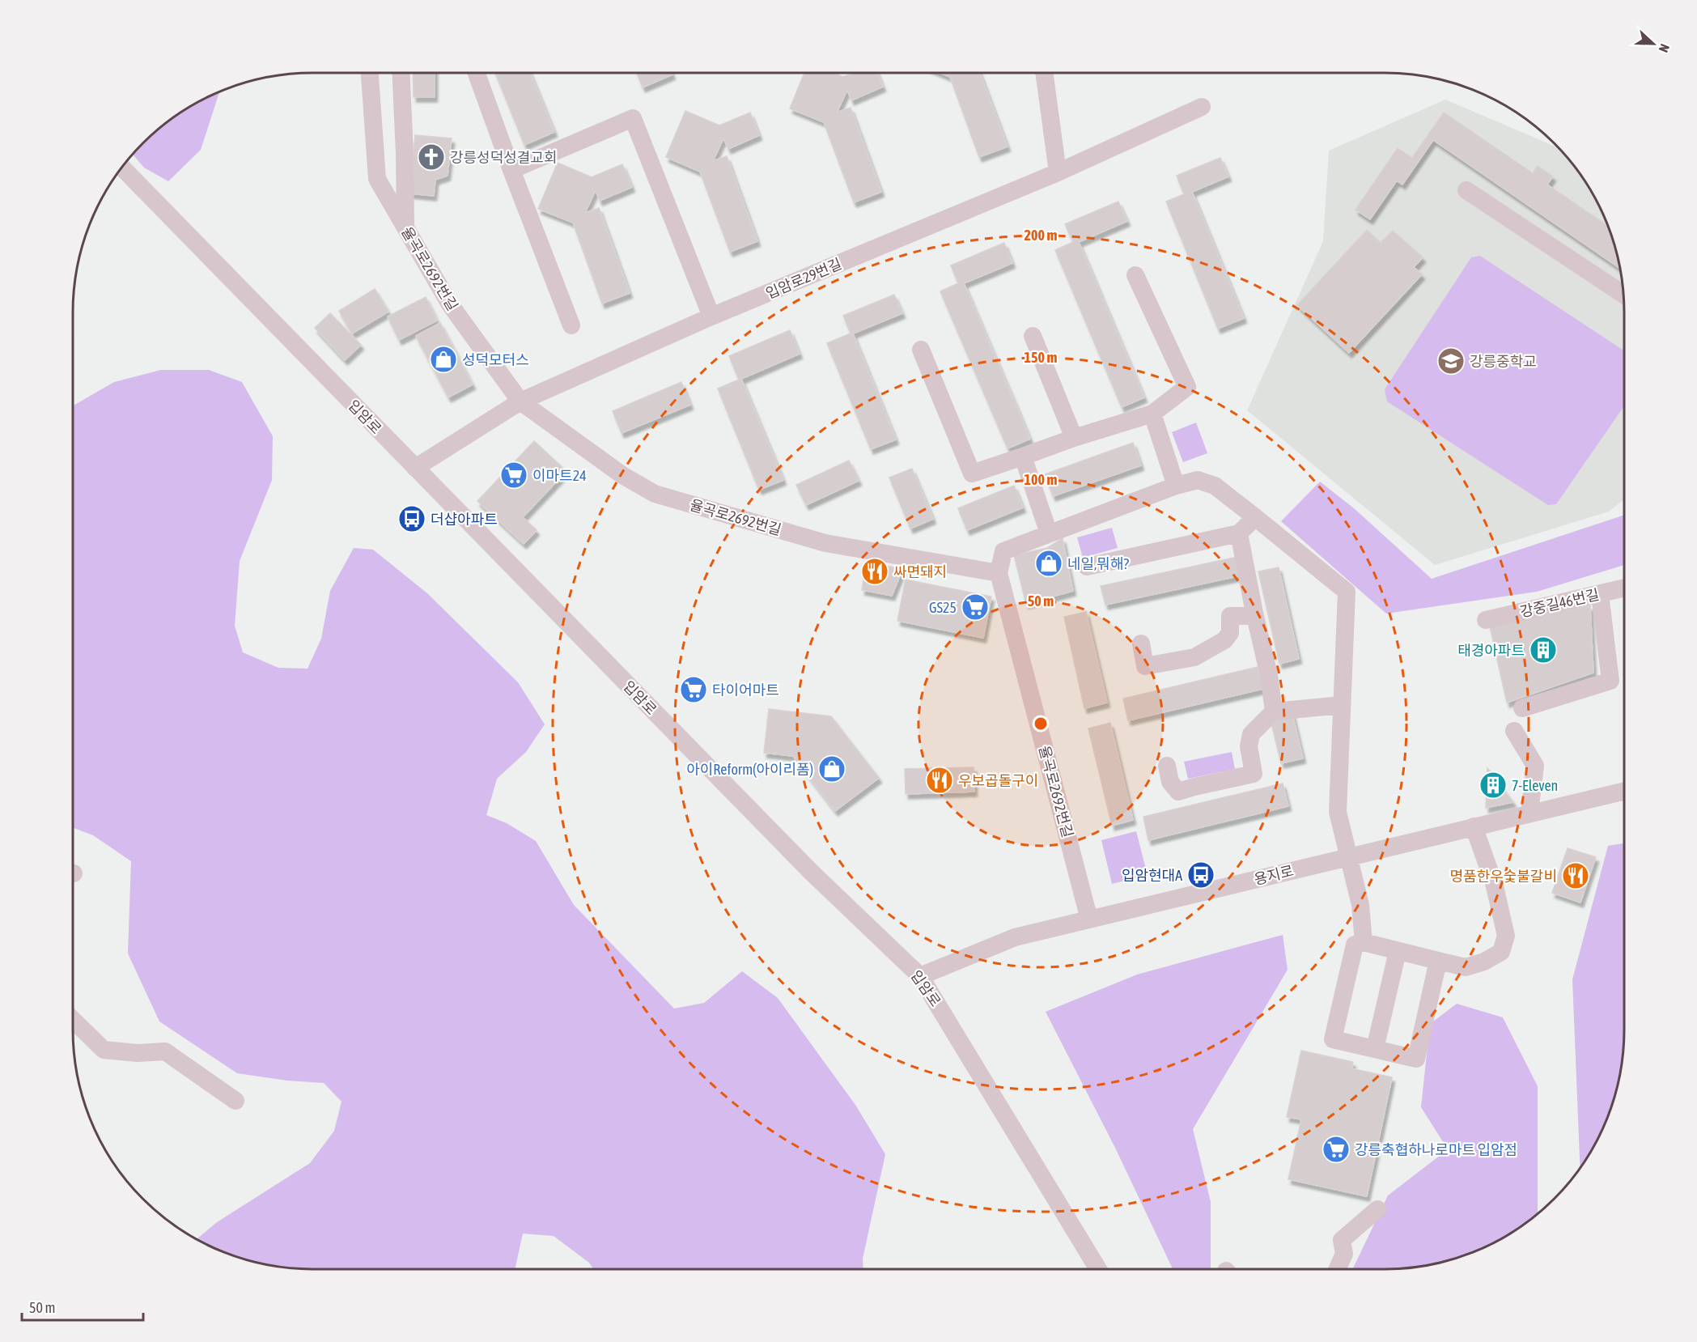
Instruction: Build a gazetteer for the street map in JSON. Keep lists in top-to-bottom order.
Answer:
{
  "streets": {
    "street": [
      "율곡로2692번길",
      "입암로29번길",
      "입암로",
      "강중길46번길",
      "용지로"
    ]
  },
  "crossings": [
    ["율곡로2692번길", "입암로29번길"],
    ["율곡로2692번길", "용지로"],
    ["입암로29번길", "입암로"],
    ["입암로", "용지로"]
  ],
  "places": {
    "church": ["강릉성덕성결교회"],
    "shop": ["성덕모터스", "네일,뭐해?", "아이Reform(아이리폼)"],
    "school or university": ["강릉중학교"],
    "supermarket": [
      "이마트24",
      "GS25",
      "타이어마트",
      "강릉축협하나로마트 입암점"
    ],
    "bus stop": ["더샵아파트", "입암현대A"],
    "restaurant": ["싸면돼지", "우보곱돌구이", "명품한우숯불갈비"],
    "building": ["태경아파트", "7-Eleven"]
  },
  "scale_bar": "50 m",
  "north": "right",
  "rings": [
    "200 m",
    "150 m",
    "100 m",
    "50 m"
  ]
}
